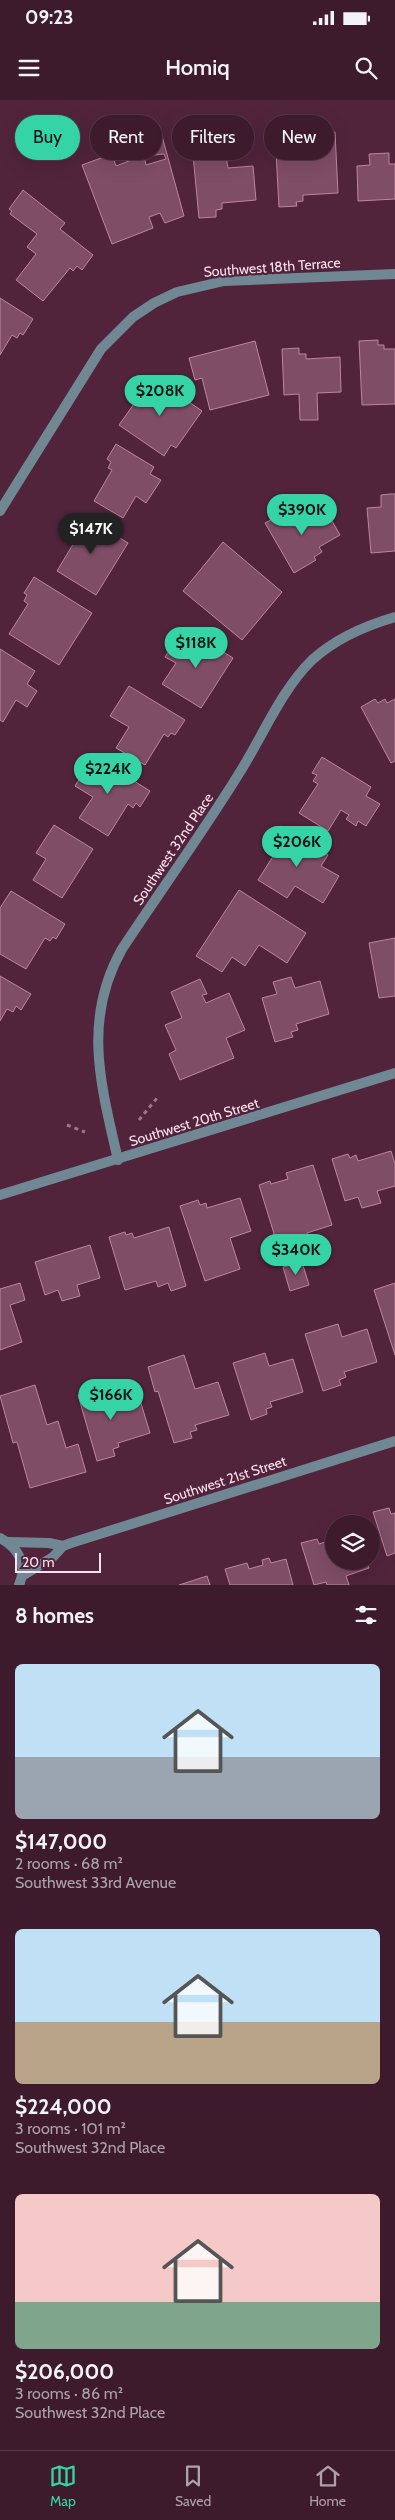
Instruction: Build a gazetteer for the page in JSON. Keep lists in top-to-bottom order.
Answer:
{
  "streets": {
    "street": [
      "Southwest 18th Terrace",
      "Southwest 32nd Place",
      "Southwest 20th Street",
      "Southwest 21st Street"
    ]
  },
  "crossings": [
    ["Southwest 32nd Place", "Southwest 20th Street"]
  ],
  "scale_bar": "20 m",
  "page": {
    "status": "09:23",
    "header": "Homiq",
    "chip": [
      "Buy",
      "Rent",
      "Filters",
      "New"
    ],
    "price": [
      "$208K",
      "$390K",
      "$147K",
      "$118K",
      "$224K",
      "$206K",
      "$340K",
      "$166K"
    ],
    "scale": "20 m",
    "heading": "8 homes",
    "list": [
      {
        "name": "$147,000",
        "note": "2 rooms · 68 m² · Southwest 33rd Avenue"
      },
      {
        "name": "$224,000",
        "note": "3 rooms · 101 m² · Southwest 32nd Place"
      },
      {
        "name": "$206,000",
        "note": "3 rooms · 86 m² · Southwest 32nd Place"
      }
    ],
    "tabs": ["Map", "Saved", "Home"]
  }
}
